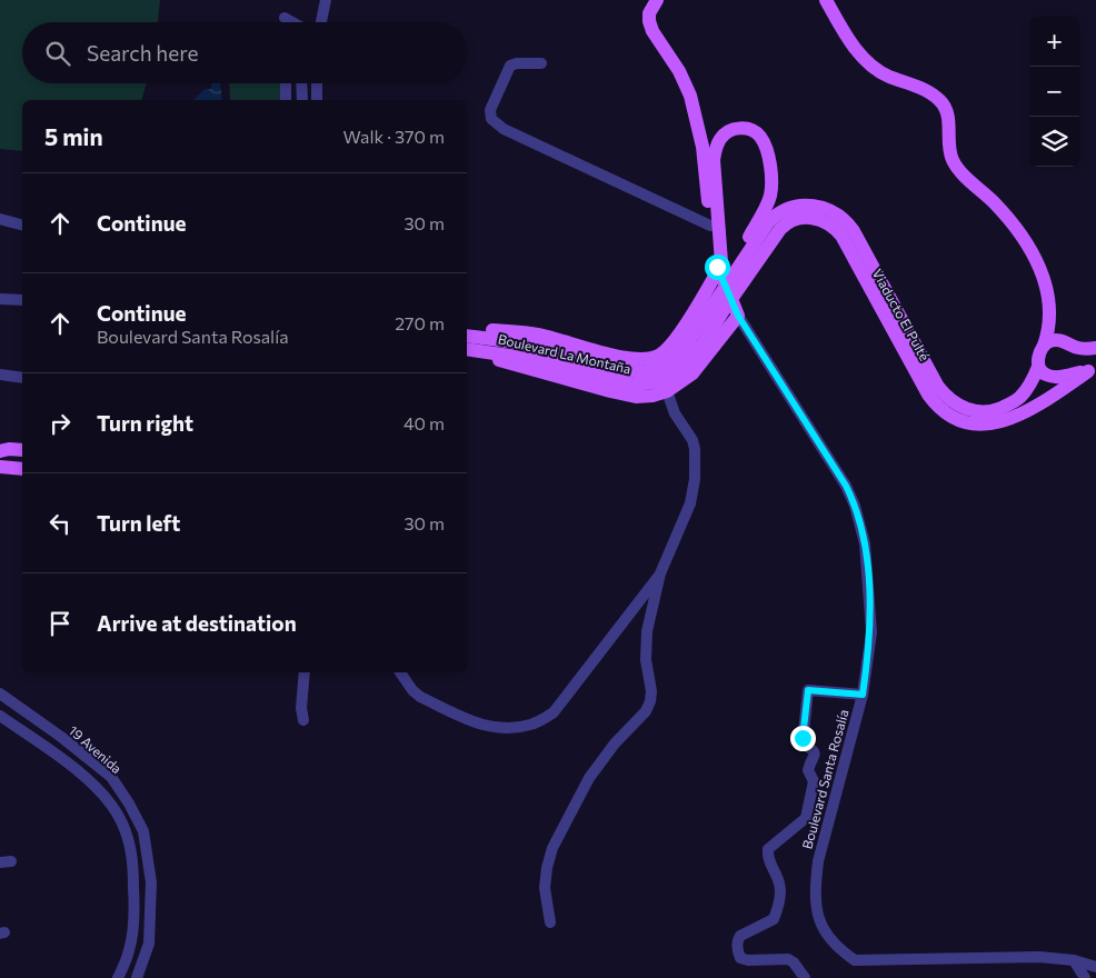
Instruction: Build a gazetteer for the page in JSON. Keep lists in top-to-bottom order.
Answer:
{
  "streets": {
    "main road": ["Viaducto El Pulté", "Boulevard La Montaña"],
    "street": ["19 Avenida", "Boulevard Santa Rosalía"]
  },
  "crossings": [
    ["Viaducto El Pulté", "Boulevard La Montaña"],
    ["Viaducto El Pulté", "Boulevard Santa Rosalía"],
    ["Boulevard La Montaña", "Boulevard Santa Rosalía"]
  ],
  "page": {
    "map_buttons": ["+", "−"],
    "search": "Search here",
    "heading": ["5 min", "Walk · 370 m"],
    "list": [
      ["Continue", "30 m"],
      ["Continue", "Boulevard Santa Rosalía", "270 m"],
      ["Turn right", "40 m"],
      ["Turn left", "30 m"],
      "Arrive at destination"
    ]
  }
}
